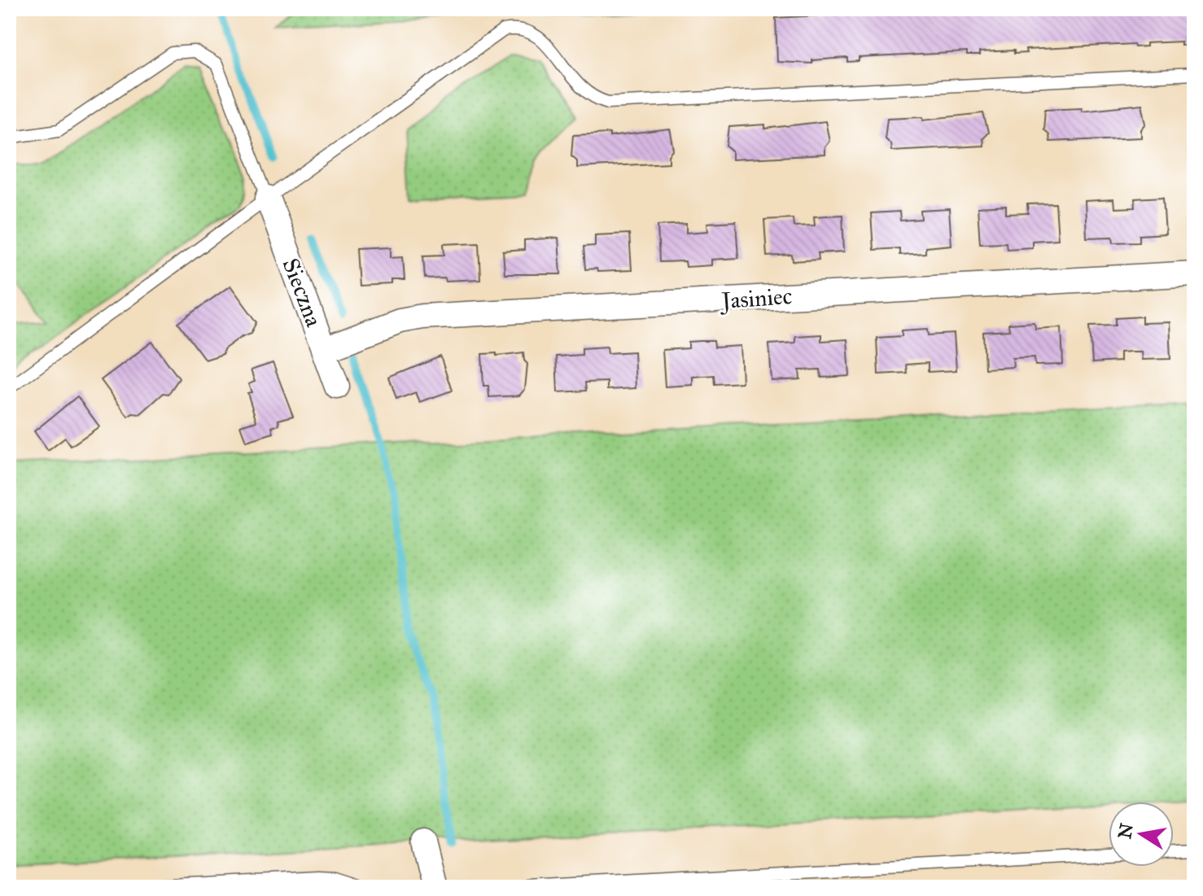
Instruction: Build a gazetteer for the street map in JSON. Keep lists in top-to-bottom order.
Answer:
{
  "streets": {
    "street": ["Sieczna", "Jasiniec"]
  },
  "crossings": [
    ["Sieczna", "Jasiniec"]
  ],
  "north": "left"
}
